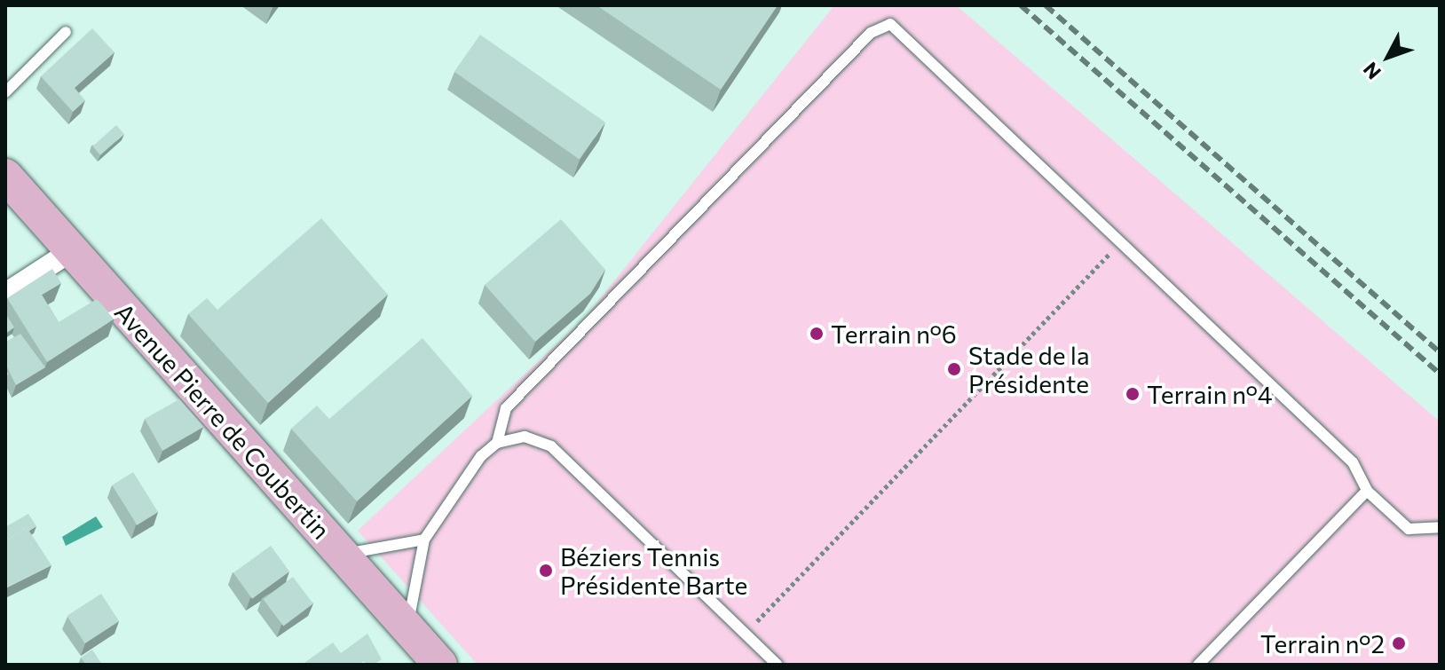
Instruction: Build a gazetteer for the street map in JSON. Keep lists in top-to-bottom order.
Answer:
{
  "streets": {
    "main road": ["Avenue Pierre de Coubertin"]
  },
  "places": [
    "Terrain n°6",
    "Stade de la Présidente",
    "Terrain n°4",
    "Béziers Tennis Présidente Barte",
    "Terrain n°2"
  ],
  "north": "bottom left"
}
